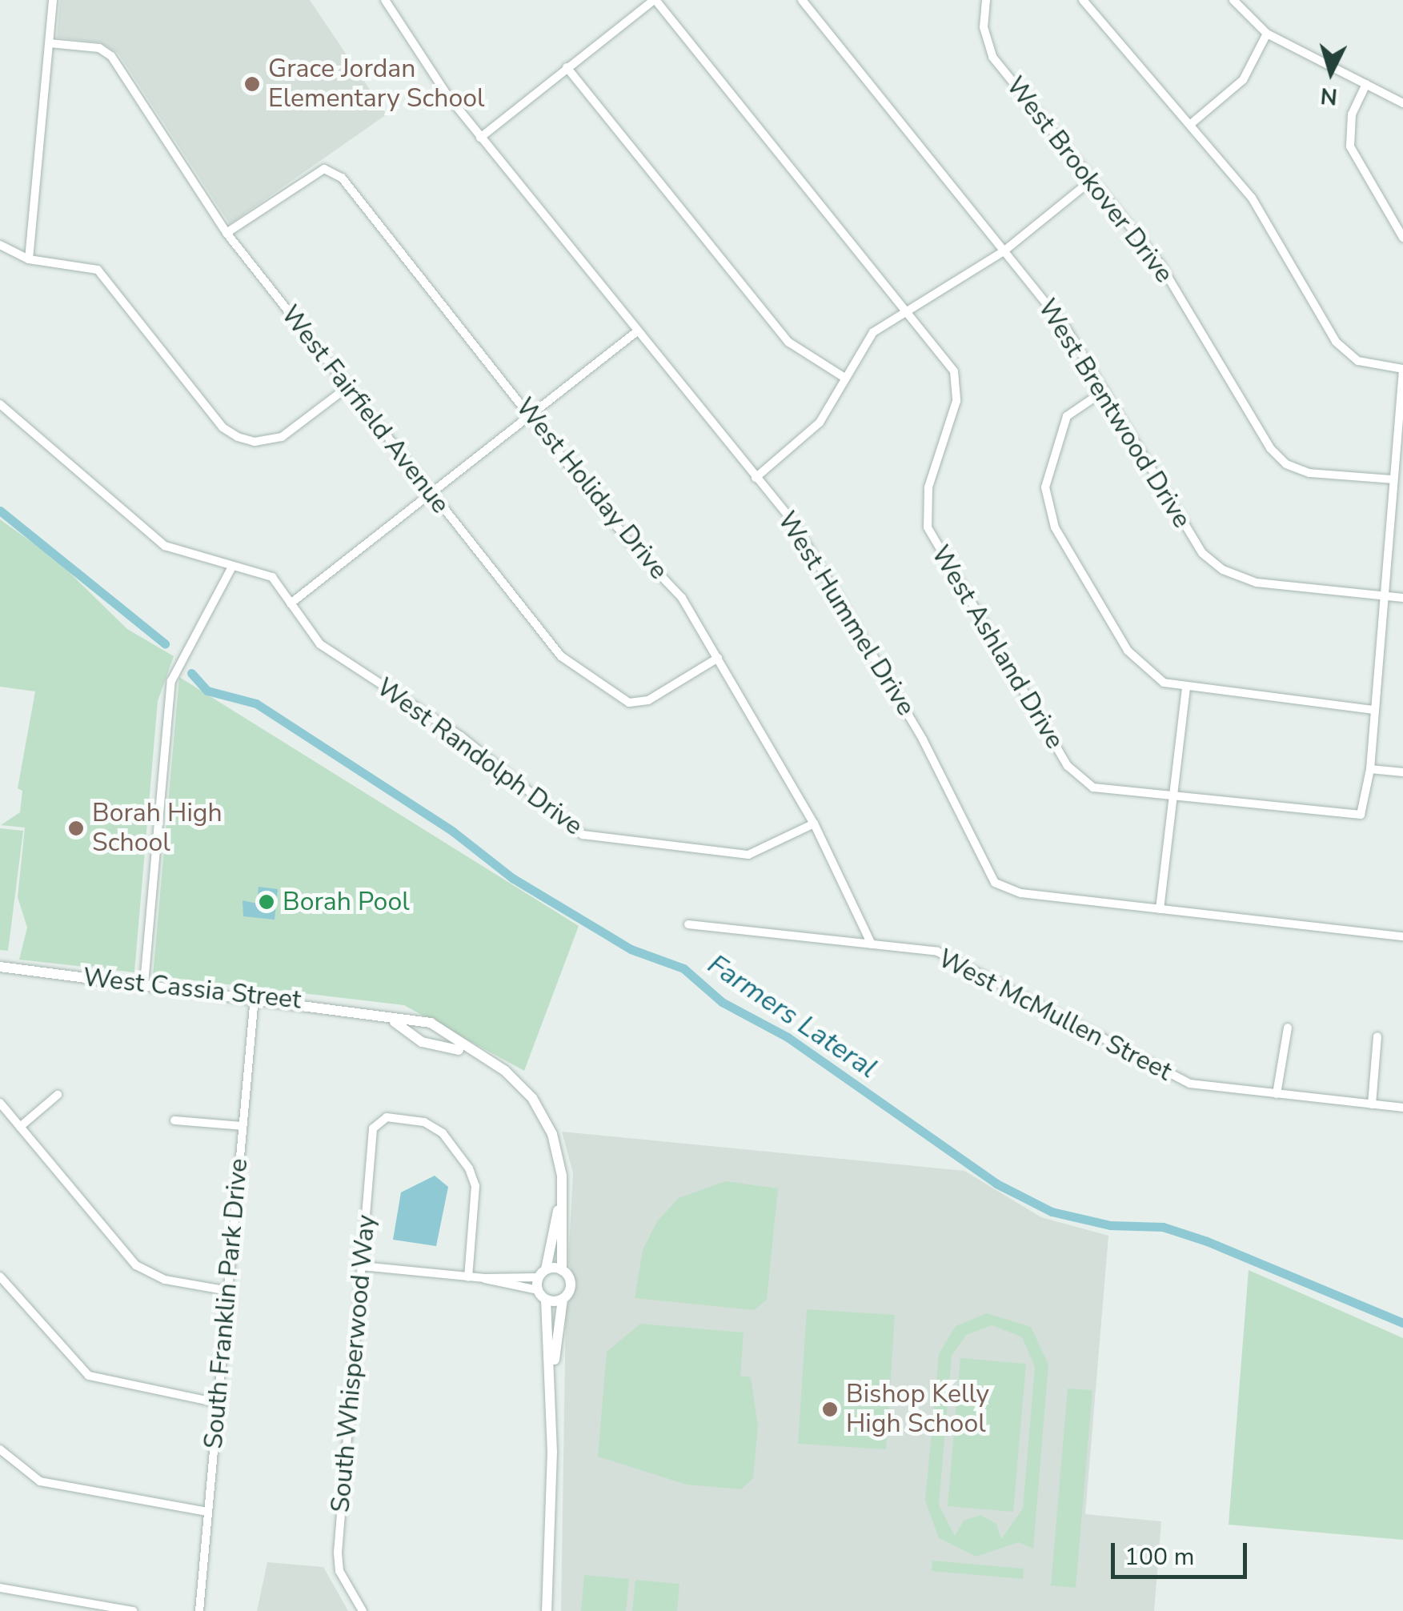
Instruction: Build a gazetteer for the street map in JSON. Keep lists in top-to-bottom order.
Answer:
{
  "streets": {
    "street": [
      "West Brookover Drive",
      "West Fairfield Avenue",
      "West Brentwood Drive",
      "West Holiday Drive",
      "West Hummel Drive",
      "West Ashland Drive",
      "West Randolph Drive",
      "West Cassia Street",
      "West McMullen Street",
      "South Franklin Park Drive",
      "South Whisperwood Way"
    ]
  },
  "crossings": [
    ["West Fairfield Avenue", "West Holiday Drive"],
    ["West Holiday Drive", "West Randolph Drive"],
    ["West Holiday Drive", "West McMullen Street"],
    ["West Cassia Street", "South Franklin Park Drive"]
  ],
  "water": ["Farmers Lateral"],
  "places": [
    "Grace Jordan Elementary School",
    "Borah High School",
    "Borah Pool",
    "Bishop Kelly High School"
  ],
  "scale_bar": "100 m",
  "north": "bottom"
}
